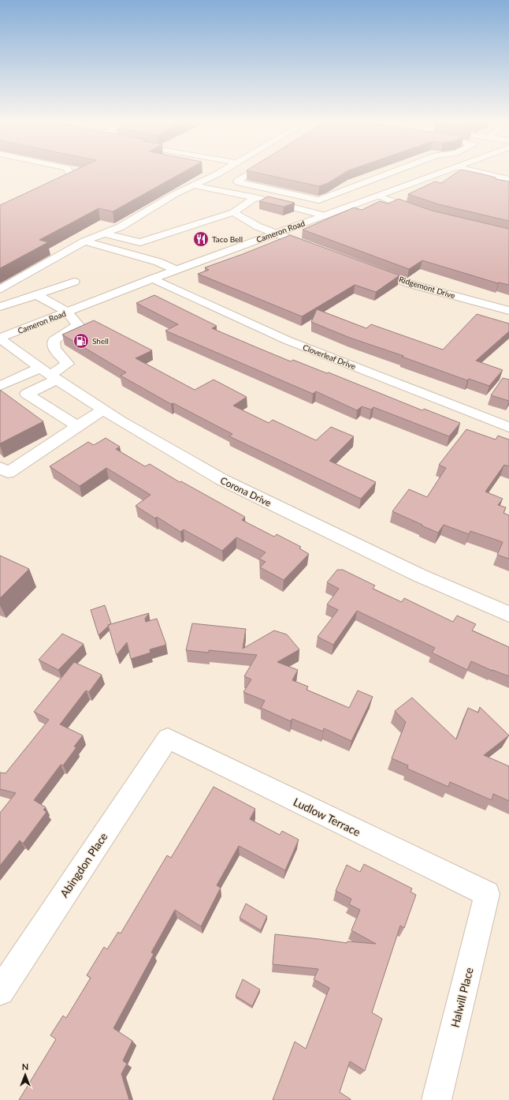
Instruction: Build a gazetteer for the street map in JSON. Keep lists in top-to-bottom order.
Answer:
{
  "streets": {
    "street": [
      "Cameron Road",
      "Ridgemont Drive",
      "Cloverleaf Drive",
      "Corona Drive",
      "Ludlow Terrace",
      "Abingdon Place",
      "Halwill Place"
    ]
  },
  "crossings": [
    ["Cameron Road", "Cloverleaf Drive"],
    ["Cameron Road", "Corona Drive"],
    ["Ludlow Terrace", "Abingdon Place"],
    ["Ludlow Terrace", "Halwill Place"]
  ],
  "places": {
    "restaurant": ["Taco Bell"],
    "fuel station": ["Shell"]
  },
  "north": "top"
}
